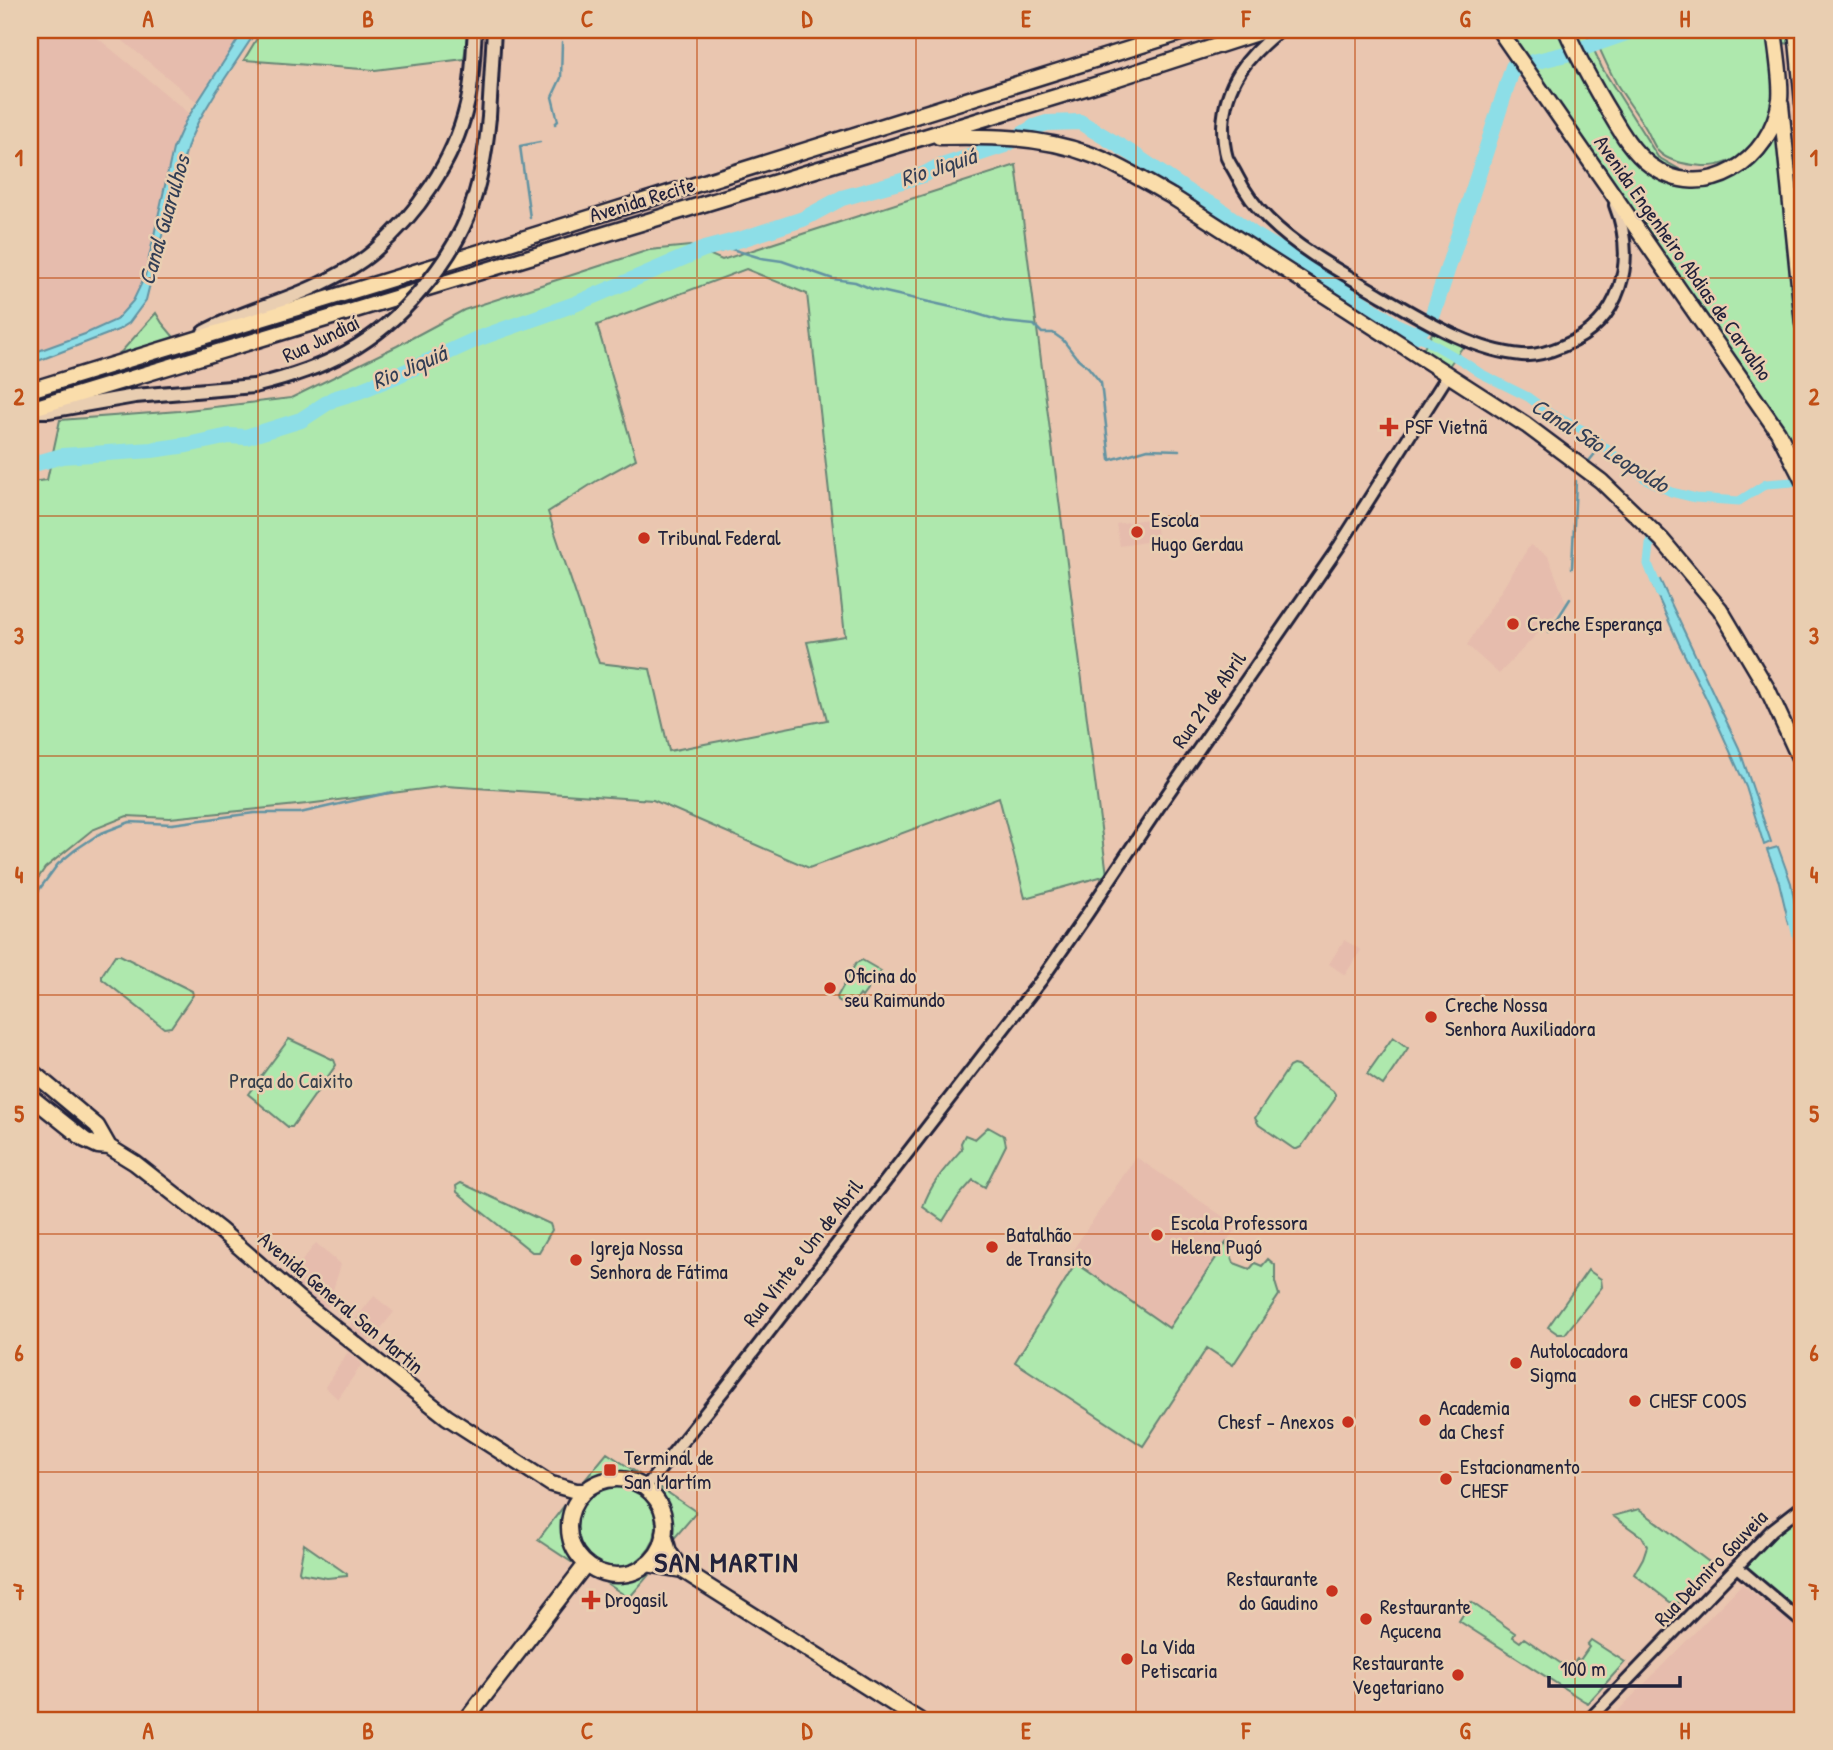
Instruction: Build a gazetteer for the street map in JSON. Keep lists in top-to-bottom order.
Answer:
{
  "streets": {
    "main road": [
      "Avenida Recife",
      "Avenida Engenheiro Abdias de Carvalho",
      "Rua Jundiaí",
      "Avenida General San Martin"
    ],
    "street": ["Rua 21 de Abril", "Rua Vinte e Um de Abril", "Rua Delmiro Gouveia"]
  },
  "crossings": [
    ["Avenida Recife", "Rua Jundiaí"],
    ["Rua 21 de Abril", "Rua Vinte e Um de Abril"],
    ["Rua Vinte e Um de Abril", "Avenida General San Martin"]
  ],
  "districts": ["SAN MARTIN"],
  "water": ["Rio Jiquiá", "Canal Guarulhos", "Canal São Leopoldo"],
  "parks": ["Praça do Caixito"],
  "places": {
    "health": ["PSF Vietnã", "Drogasil"],
    "other": [
      "Escola Hugo Gerdau",
      "Tribunal Federal",
      "Creche Esperança",
      "Oficina do seu Raimundo",
      "Creche Nossa Senhora Auxiliadora",
      "Escola Professora Helena Pugó",
      "Batalhão de Transito",
      "Igreja Nossa Senhora de Fátima",
      "Autolocadora Sigma",
      "CHESF COOS",
      "Academia da Chesf",
      "Chesf - Anexos",
      "Estacionamento CHESF",
      "Restaurante do Gaudino",
      "Restaurante Açucena",
      "La Vida Petiscaria",
      "Restaurante Vegetariano"
    ],
    "transit": ["Terminal de San Martím"]
  },
  "scale_bar": "100 m",
  "grid": {
    "columns": [
      "A",
      "B",
      "C",
      "D",
      "E",
      "F",
      "G",
      "H"
    ],
    "rows": [
      "1",
      "2",
      "3",
      "4",
      "5",
      "6",
      "7"
    ]
  }
}
